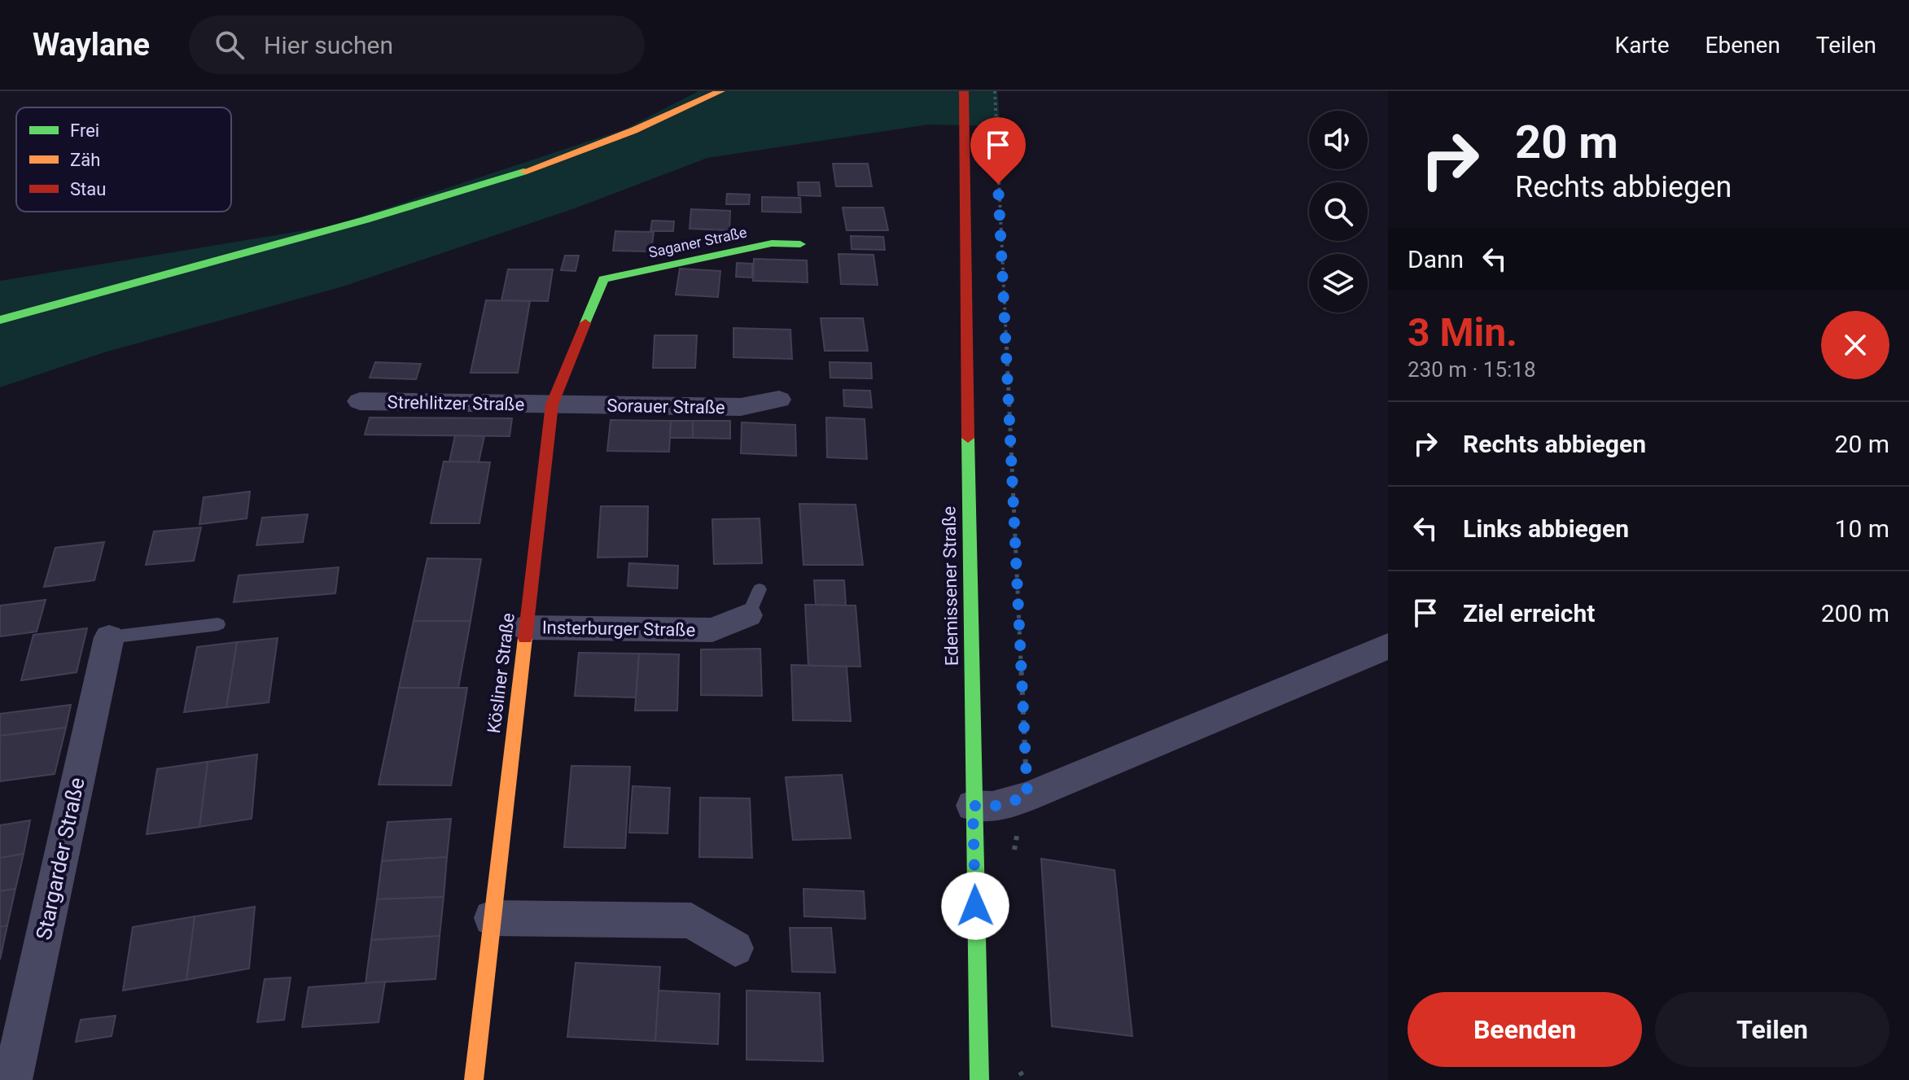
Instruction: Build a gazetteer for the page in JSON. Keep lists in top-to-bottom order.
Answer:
{
  "streets": {
    "street": [
      "Saganer Straße",
      "Strehlitzer Straße",
      "Sorauer Straße",
      "Edemissener Straße",
      "Insterburger Straße",
      "Kösliner Straße",
      "Stargarder Straße"
    ]
  },
  "crossings": [
    ["Saganer Straße", "Kösliner Straße"],
    ["Strehlitzer Straße", "Sorauer Straße"],
    ["Strehlitzer Straße", "Kösliner Straße"],
    ["Sorauer Straße", "Kösliner Straße"],
    ["Insterburger Straße", "Kösliner Straße"]
  ],
  "legend": ["Frei", "Zäh", "Stau"],
  "page": {
    "header": "Waylane",
    "search": "Hier suchen",
    "nav": ["Karte", "Ebenen", "Teilen"],
    "turn": ["20 m", "Rechts abbiegen"],
    "then": "Dann",
    "heading": ["3 Min.", "230 m · 15:18"],
    "list": [
      {
        "name": "Rechts abbiegen",
        "value": "20 m"
      },
      {
        "name": "Links abbiegen",
        "value": "10 m"
      },
      {
        "name": "Ziel erreicht",
        "value": "200 m"
      }
    ],
    "buttons": ["Beenden", "Teilen"]
  }
}
